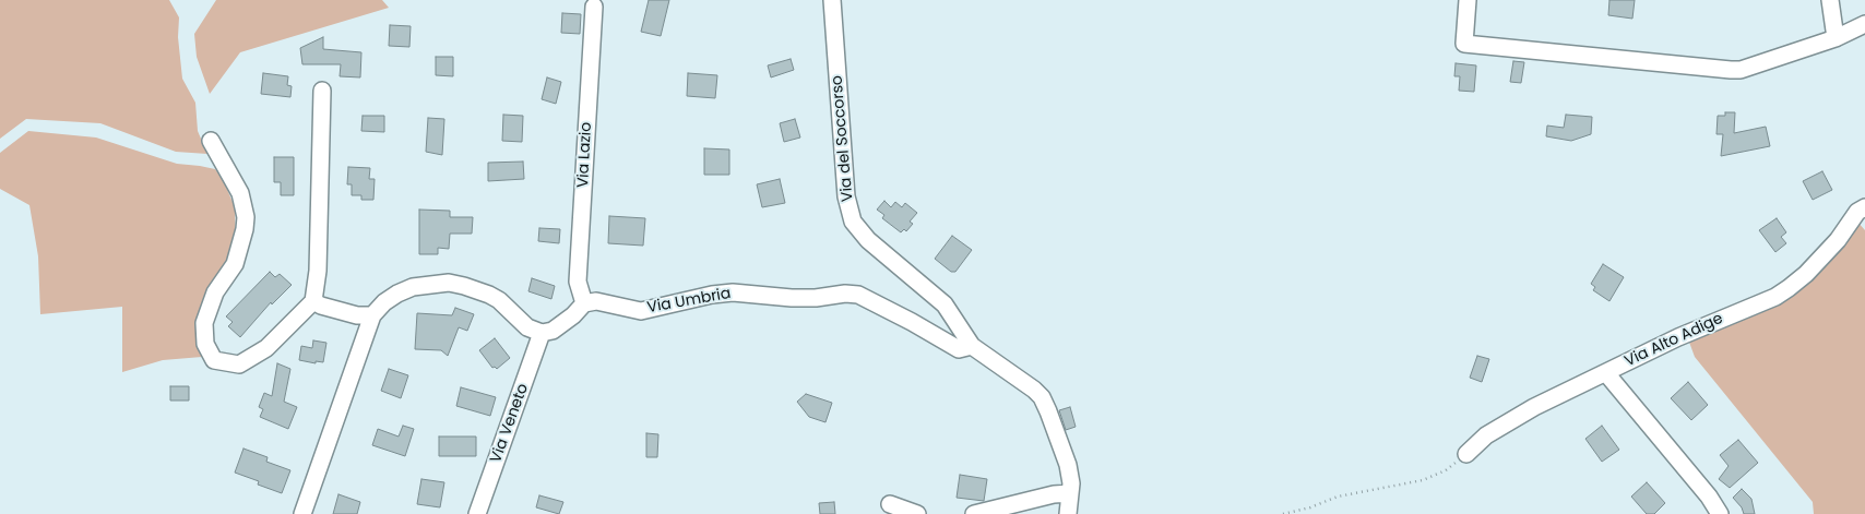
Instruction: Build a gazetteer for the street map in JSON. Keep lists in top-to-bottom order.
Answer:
{
  "streets": {
    "street": [
      "Via del Soccorso",
      "Via Lazio",
      "Via Umbria",
      "Via Alto Adige",
      "Via Veneto"
    ]
  },
  "crossings": [
    ["Via del Soccorso", "Via Umbria"],
    ["Via Lazio", "Via Umbria"]
  ]
}
